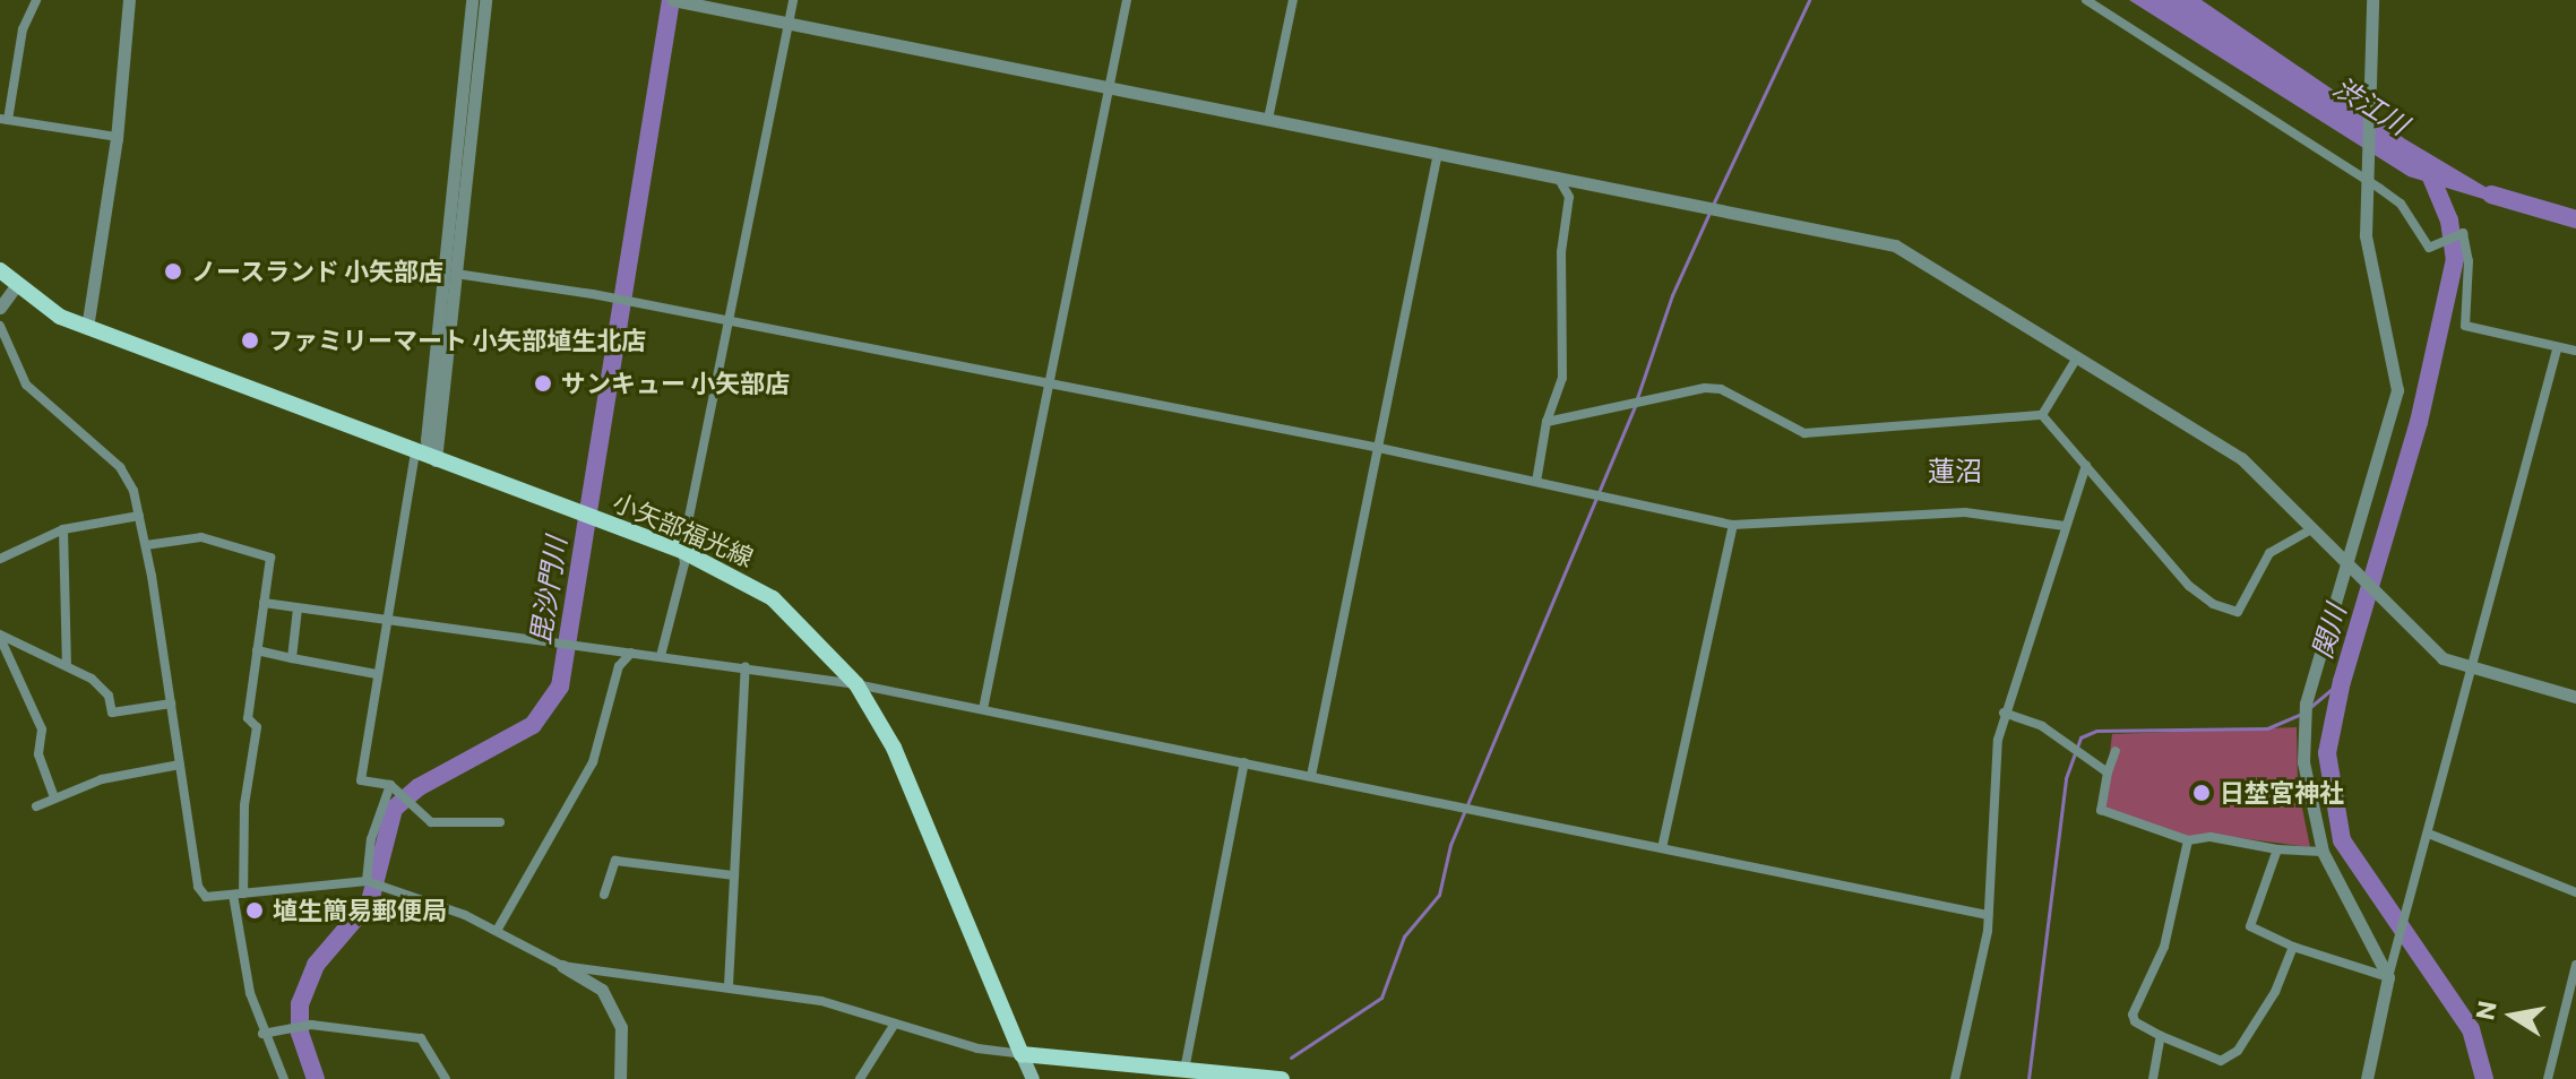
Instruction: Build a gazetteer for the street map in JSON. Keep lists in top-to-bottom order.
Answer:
{
  "streets": {
    "main road": ["小矢部福光線"]
  },
  "districts": ["蓮沼"],
  "water": ["渋江川", "毘沙門川", "関川"],
  "places": [
    "ノースランド 小矢部店",
    "ファミリーマート 小矢部埴生北店",
    "サンキュー 小矢部店",
    "日埜宮神社",
    "埴生簡易郵便局"
  ],
  "north": "left"
}
